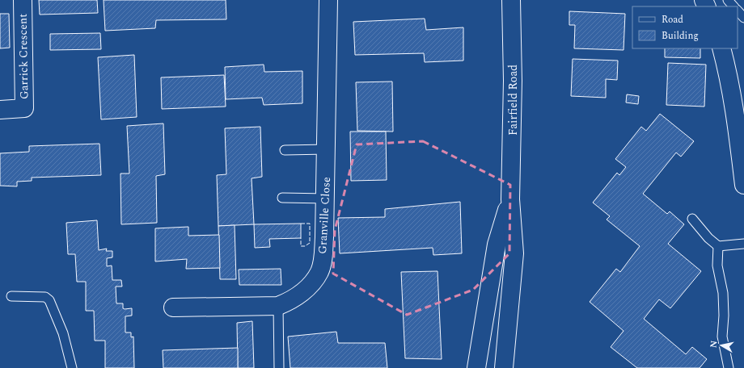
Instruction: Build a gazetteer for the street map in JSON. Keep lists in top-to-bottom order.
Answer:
{
  "streets": {
    "main road": ["Garrick Crescent", "Fairfield Road", "Granville Close"]
  },
  "legend": ["Road", "Building"],
  "north": "left"
}
